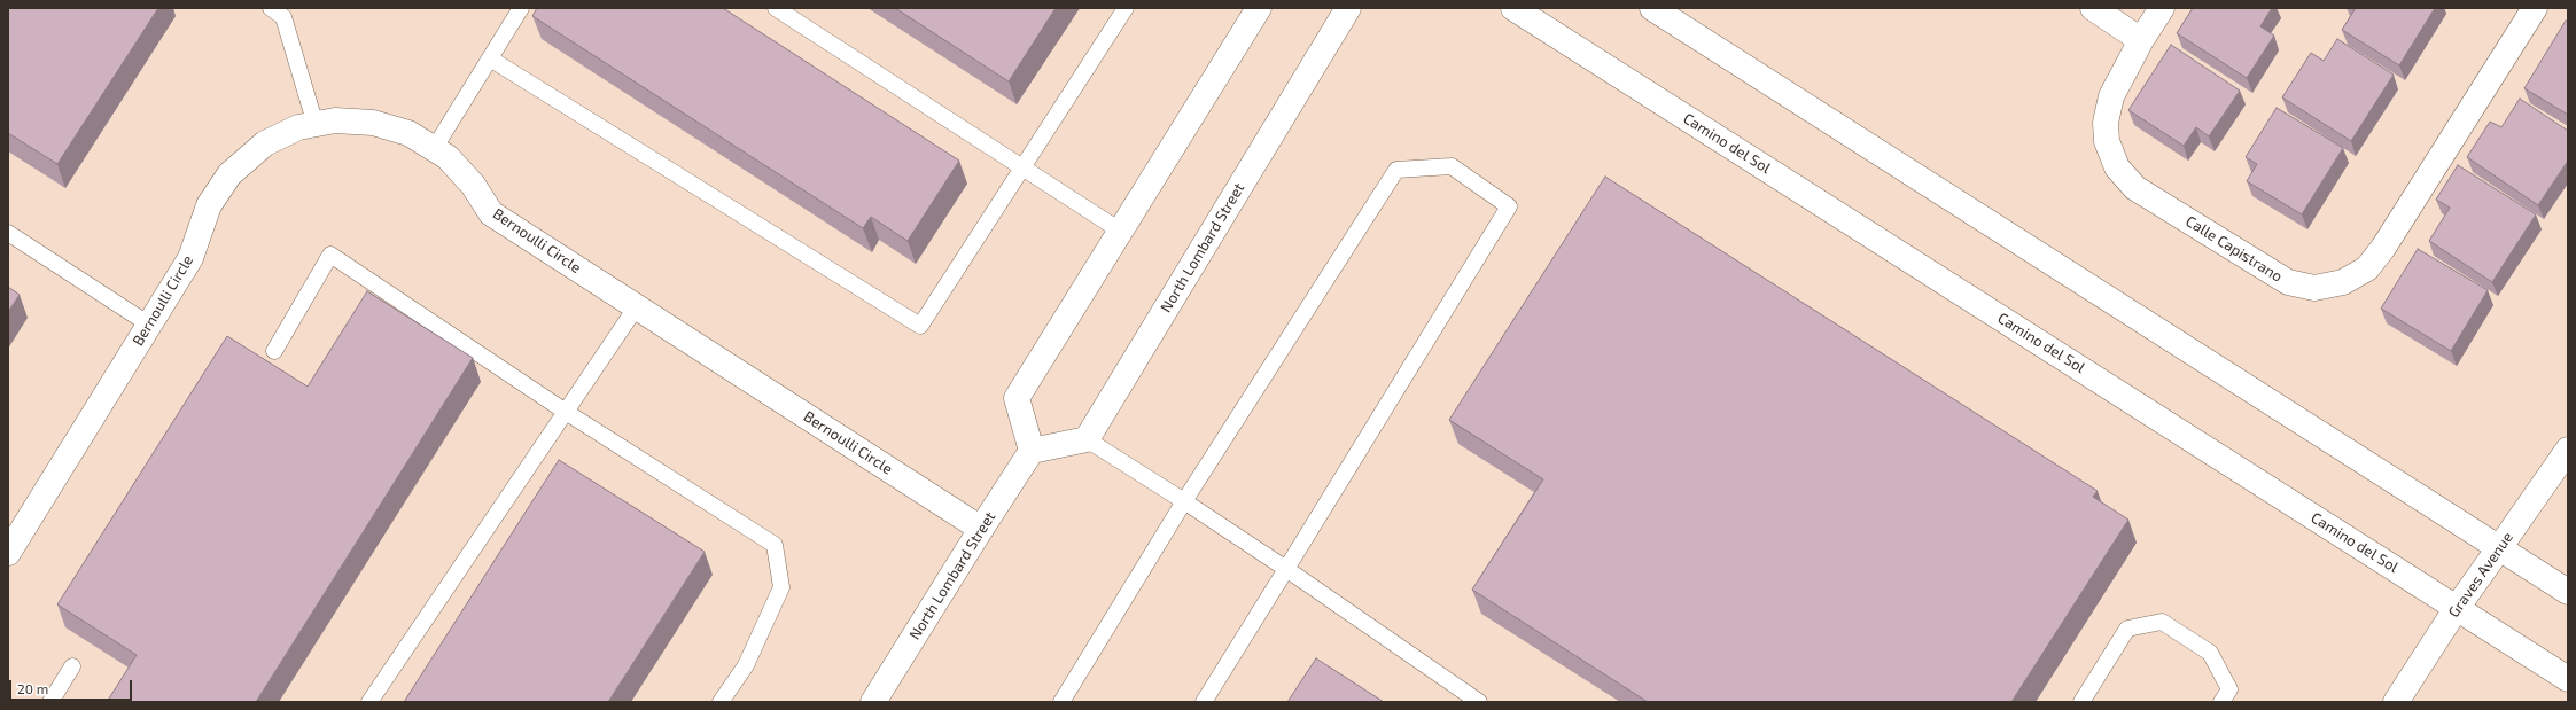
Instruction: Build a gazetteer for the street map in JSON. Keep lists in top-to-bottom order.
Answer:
{
  "streets": {
    "street": [
      "Camino del Sol",
      "Bernoulli Circle",
      "North Lombard Street",
      "Calle Capistrano",
      "Graves Avenue"
    ]
  },
  "crossings": [
    ["Camino del Sol", "Graves Avenue"],
    ["Bernoulli Circle", "North Lombard Street"]
  ],
  "scale_bar": "20 m"
}
